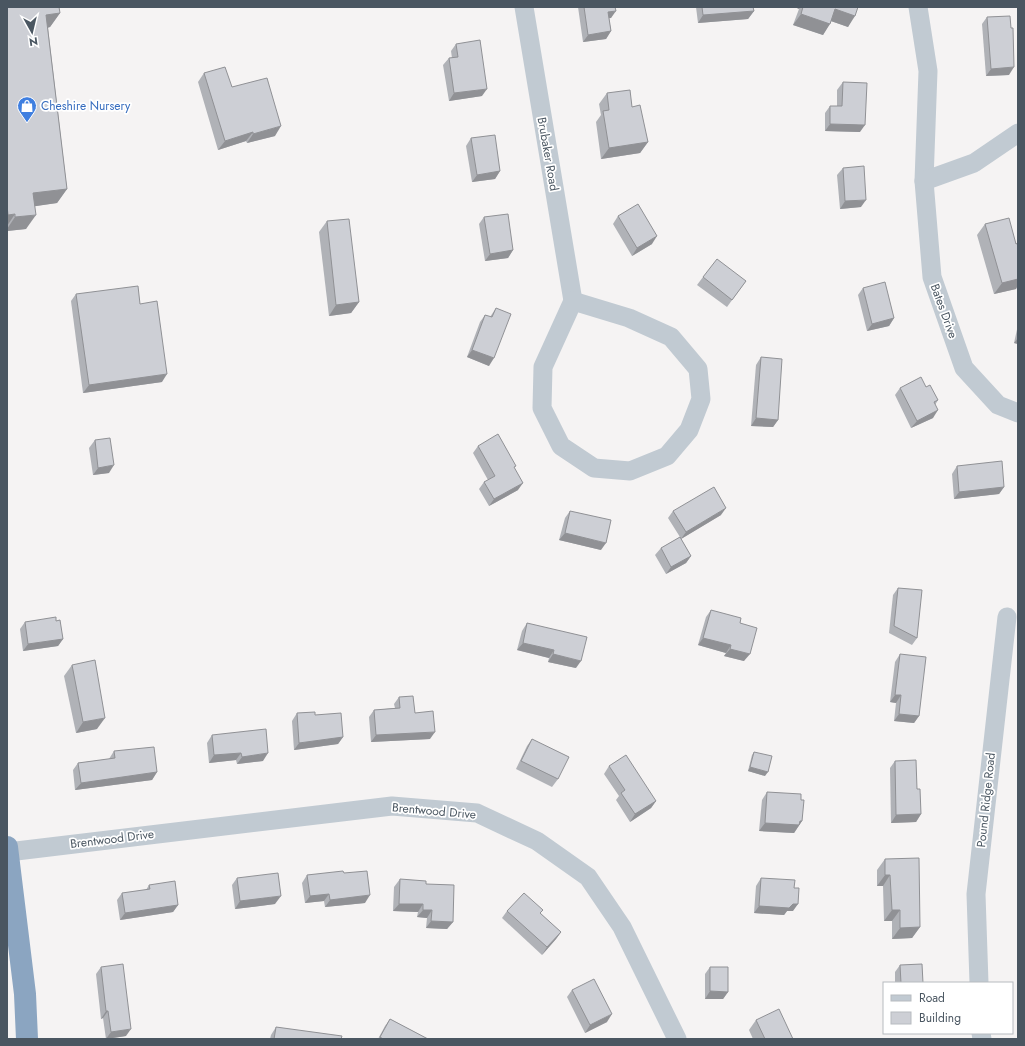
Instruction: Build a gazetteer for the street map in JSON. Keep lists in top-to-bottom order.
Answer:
{
  "streets": {
    "street": [
      "Brubaker Road",
      "Bates Drive",
      "Pound Ridge Road",
      "Brentwood Drive"
    ]
  },
  "places": {
    "shop": ["Cheshire Nursery"]
  },
  "legend": ["Road", "Building"],
  "north": "bottom"
}
